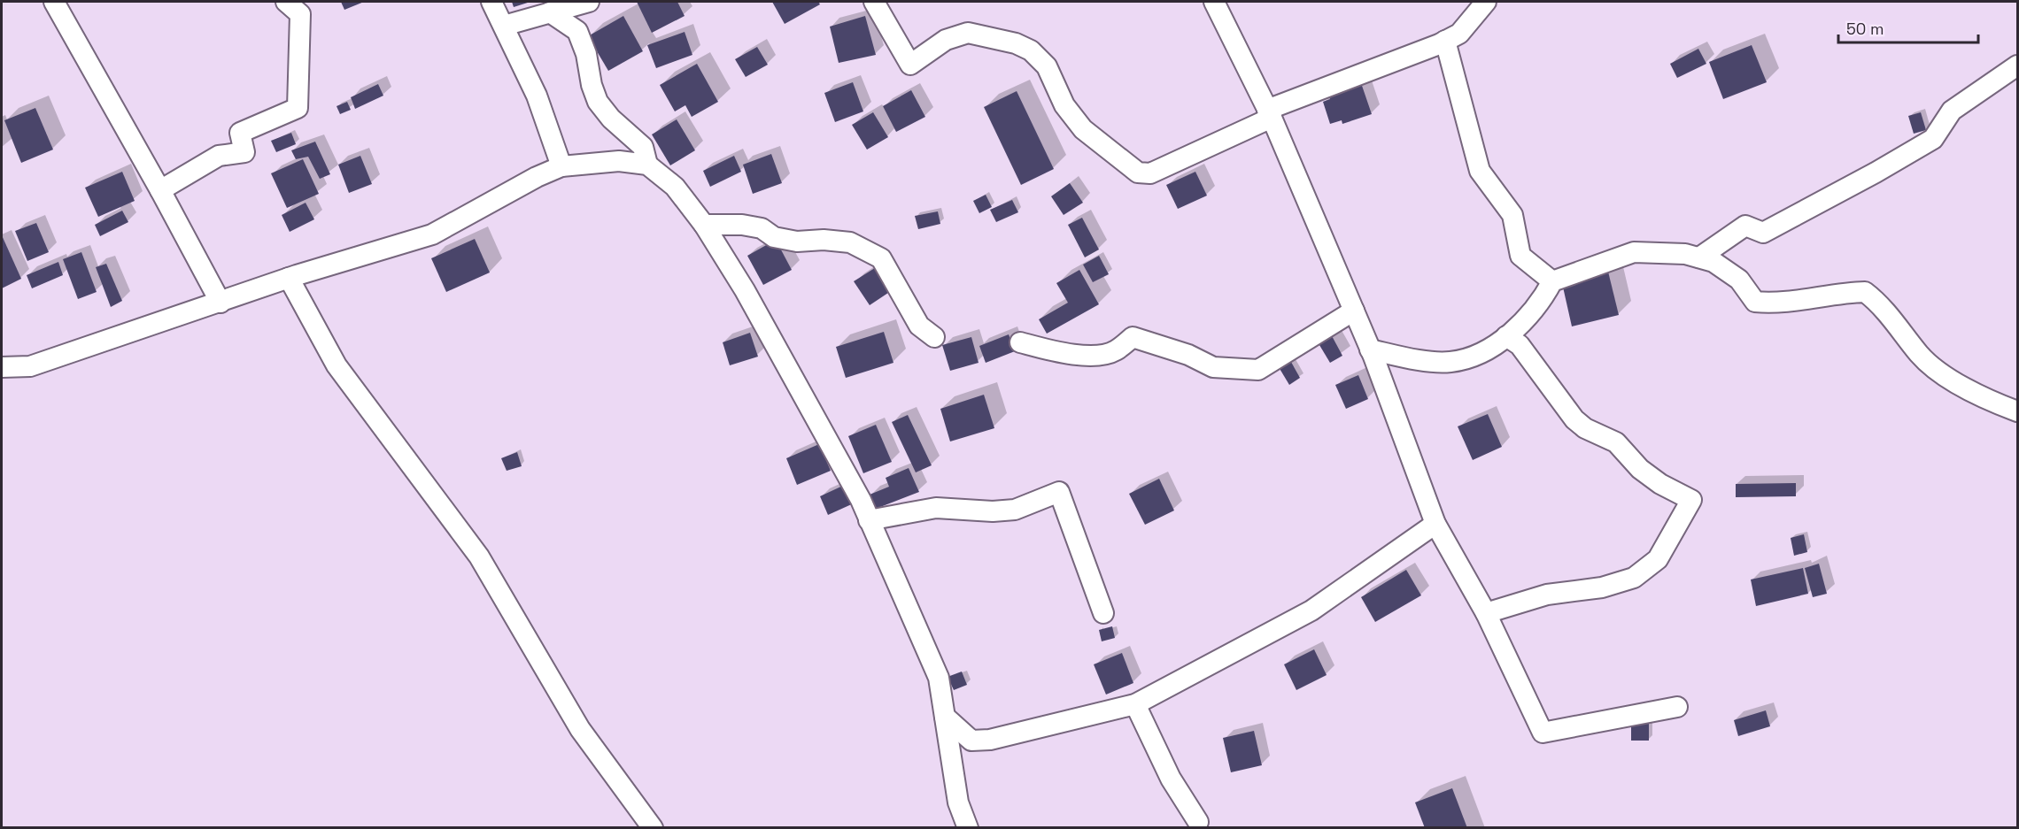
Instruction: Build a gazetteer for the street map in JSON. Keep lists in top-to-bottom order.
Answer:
{
  "scale_bar": "50 m"
}
